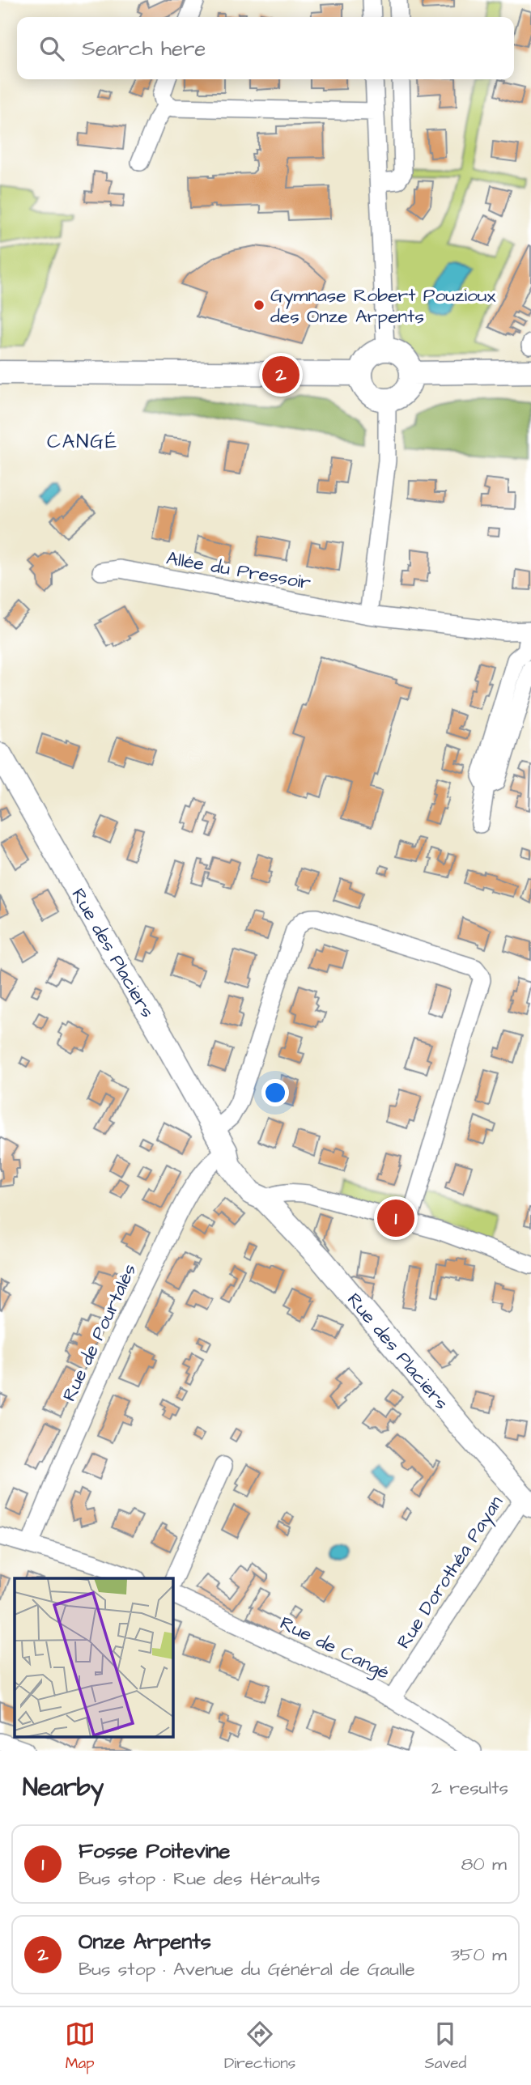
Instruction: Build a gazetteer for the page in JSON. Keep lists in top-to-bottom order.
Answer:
{
  "streets": {
    "street": [
      "Allée du Pressoir",
      "Rue des Placiers",
      "Rue de Pourtalès",
      "Rue Dorothéa Payan",
      "Rue de Cangé"
    ]
  },
  "crossings": [
    ["Rue des Placiers", "Rue de Pourtalès"],
    ["Rue des Placiers", "Rue Dorothéa Payan"],
    ["Rue Dorothéa Payan", "Rue de Cangé"]
  ],
  "districts": ["CANGÉ"],
  "places": ["Gymnase Robert Pouzioux des Onze Arpents"],
  "page": {
    "search": "Search here",
    "pins": ["2", "1"],
    "heading": ["Nearby", "2 results"],
    "list": [
      {
        "mark": "1",
        "name": "Fosse Poitevine",
        "note": "Bus stop · Rue des Héraults",
        "value": "80 m"
      },
      {
        "mark": "2",
        "name": "Onze Arpents",
        "note": "Bus stop · Avenue du Général de Gaulle",
        "value": "350 m"
      }
    ],
    "nav": ["Map", "Directions", "Saved"]
  }
}
